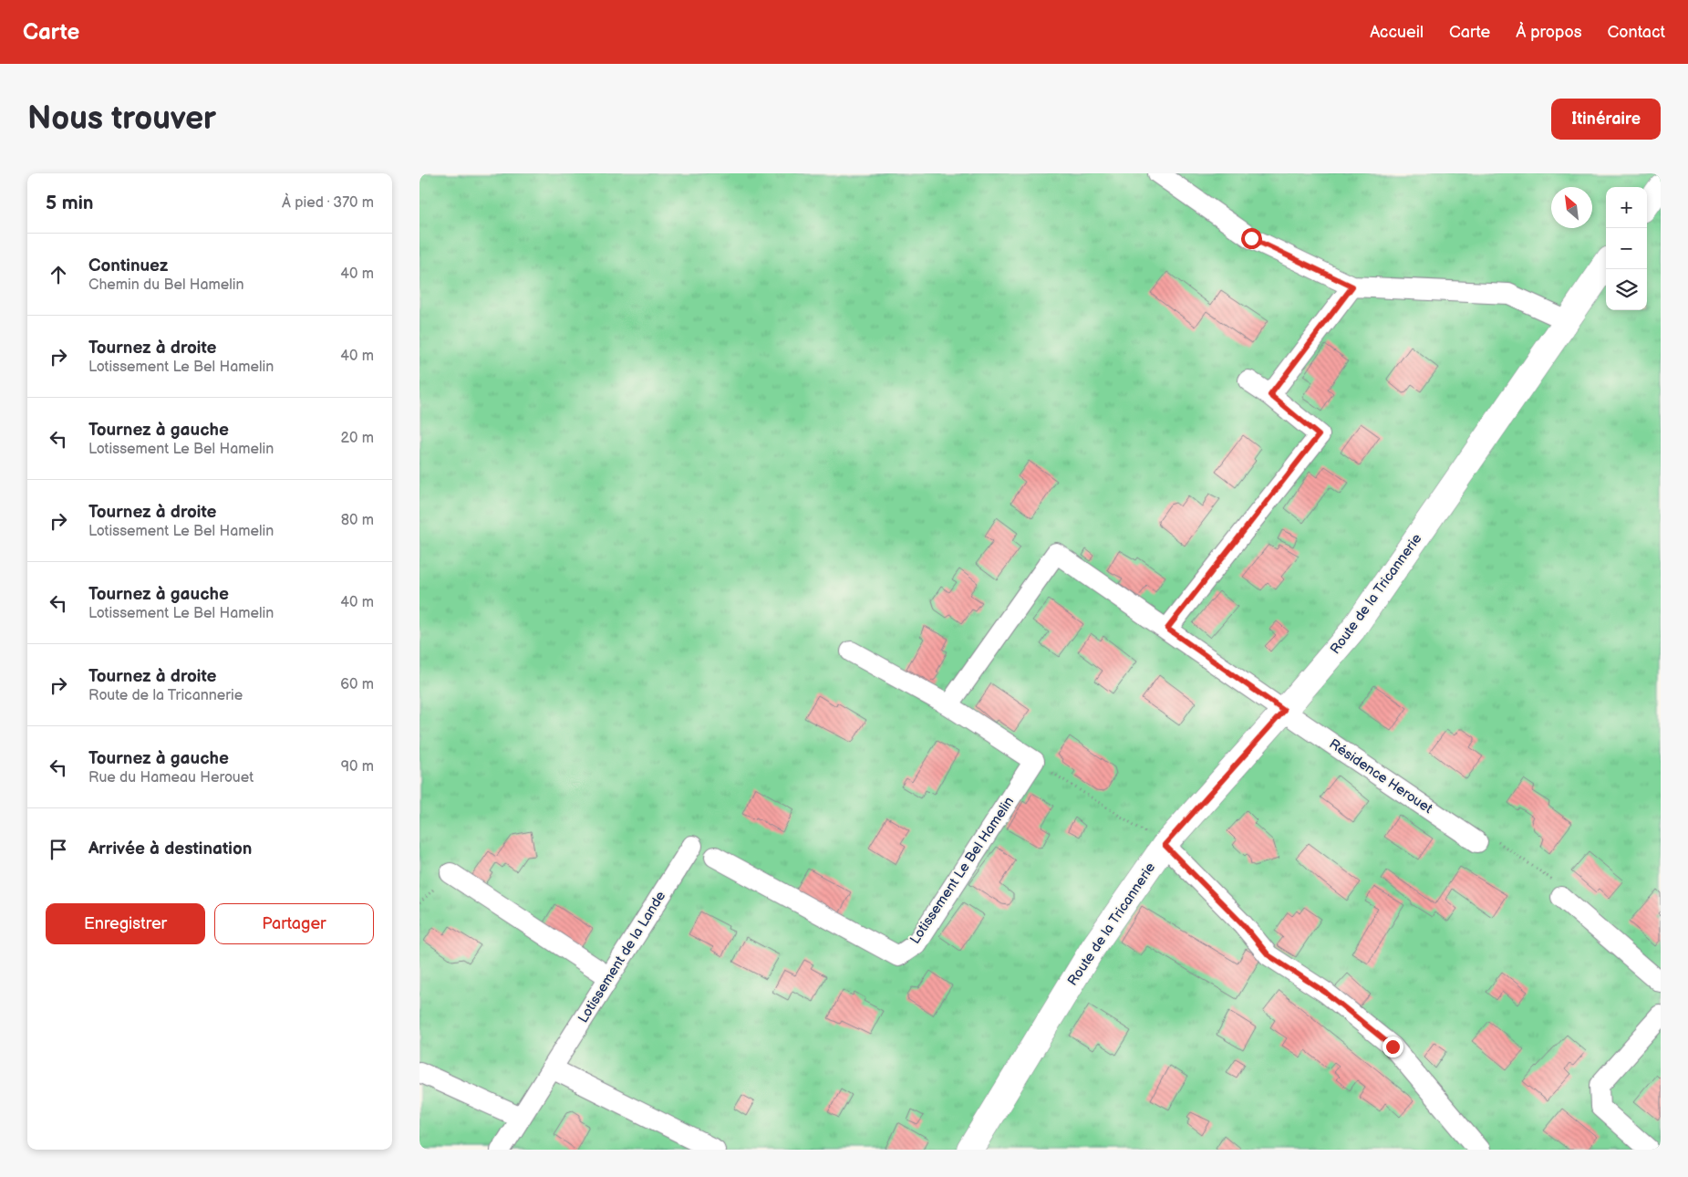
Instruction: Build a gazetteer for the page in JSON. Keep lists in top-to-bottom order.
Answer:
{
  "streets": {
    "main road": ["Route de la Tricannerie"],
    "street": ["Résidence Herouet", "Lotissement Le Bel Hamelin", "Lotissement de la Lande"]
  },
  "crossings": [
    ["Route de la Tricannerie", "Résidence Herouet"]
  ],
  "north": "top left",
  "page": {
    "header": "Carte",
    "nav": [
      "Accueil",
      "Carte",
      "À propos",
      "Contact"
    ],
    "buttons": [
      "Itinéraire",
      ["Enregistrer", "Partager"]
    ],
    "title": "Nous trouver",
    "heading": ["5 min", "À pied · 370 m"],
    "map_buttons": ["+", "−"],
    "list": [
      ["Continuez", "Chemin du Bel Hamelin", "40 m"],
      ["Tournez à droite", "Lotissement Le Bel Hamelin", "40 m"],
      ["Tournez à gauche", "Lotissement Le Bel Hamelin", "20 m"],
      ["Tournez à droite", "Lotissement Le Bel Hamelin", "80 m"],
      ["Tournez à gauche", "Lotissement Le Bel Hamelin", "40 m"],
      ["Tournez à droite", "Route de la Tricannerie", "60 m"],
      ["Tournez à gauche", "Rue du Hameau Herouet", "90 m"],
      "Arrivée à destination"
    ]
  }
}
